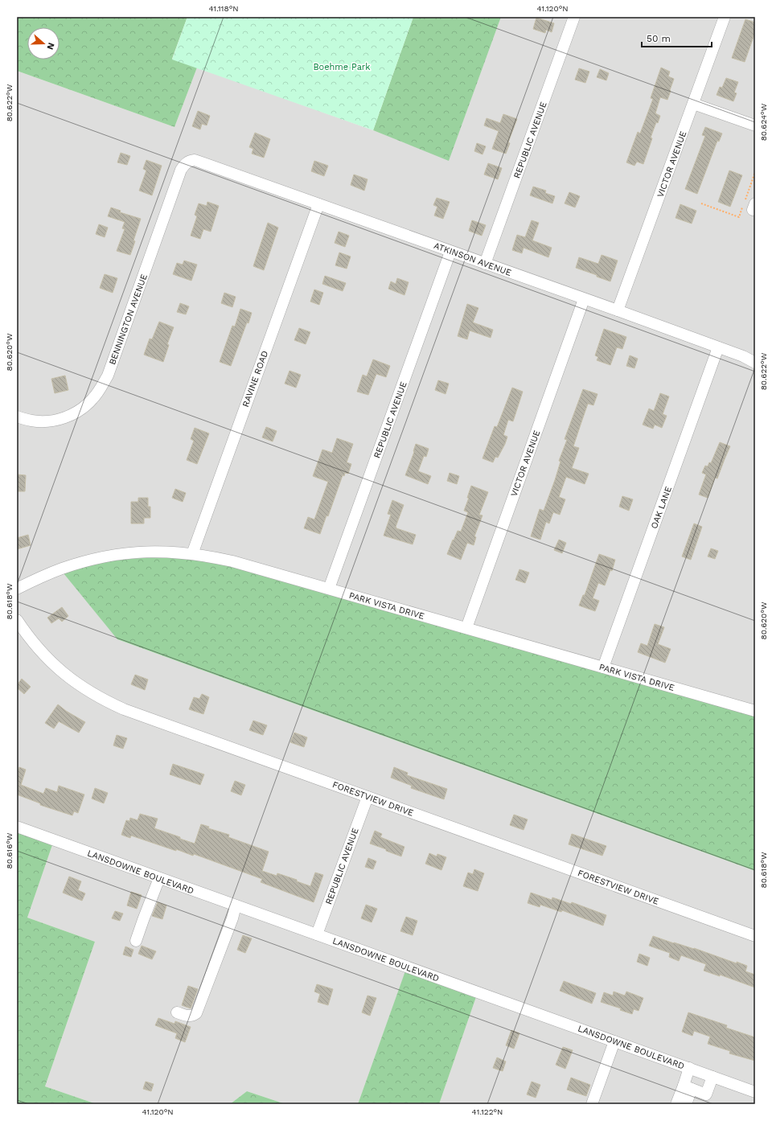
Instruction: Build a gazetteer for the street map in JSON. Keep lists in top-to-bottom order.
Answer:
{
  "streets": {
    "street": [
      "REPUBLIC AVENUE",
      "VICTOR AVENUE",
      "ATKINSON AVENUE",
      "BENNINGTON AVENUE",
      "RAVINE ROAD",
      "OAK LANE",
      "PARK VISTA DRIVE",
      "FORESTVIEW DRIVE",
      "LANSDOWNE BOULEVARD"
    ]
  },
  "crossings": [
    ["REPUBLIC AVENUE", "ATKINSON AVENUE"],
    ["REPUBLIC AVENUE", "PARK VISTA DRIVE"],
    ["REPUBLIC AVENUE", "FORESTVIEW DRIVE"],
    ["REPUBLIC AVENUE", "LANSDOWNE BOULEVARD"],
    ["VICTOR AVENUE", "ATKINSON AVENUE"],
    ["VICTOR AVENUE", "PARK VISTA DRIVE"],
    ["ATKINSON AVENUE", "BENNINGTON AVENUE"],
    ["ATKINSON AVENUE", "RAVINE ROAD"],
    ["ATKINSON AVENUE", "OAK LANE"],
    ["RAVINE ROAD", "PARK VISTA DRIVE"],
    ["OAK LANE", "PARK VISTA DRIVE"]
  ],
  "parks": ["Boehme Park"],
  "scale_bar": "50 m",
  "north": "right",
  "coordinates": [
    "41.118°N",
    "41.120°N",
    "80.622°W",
    "80.624°W",
    "80.620°W",
    "80.618°W",
    "80.616°W",
    "41.122°N"
  ]
}
